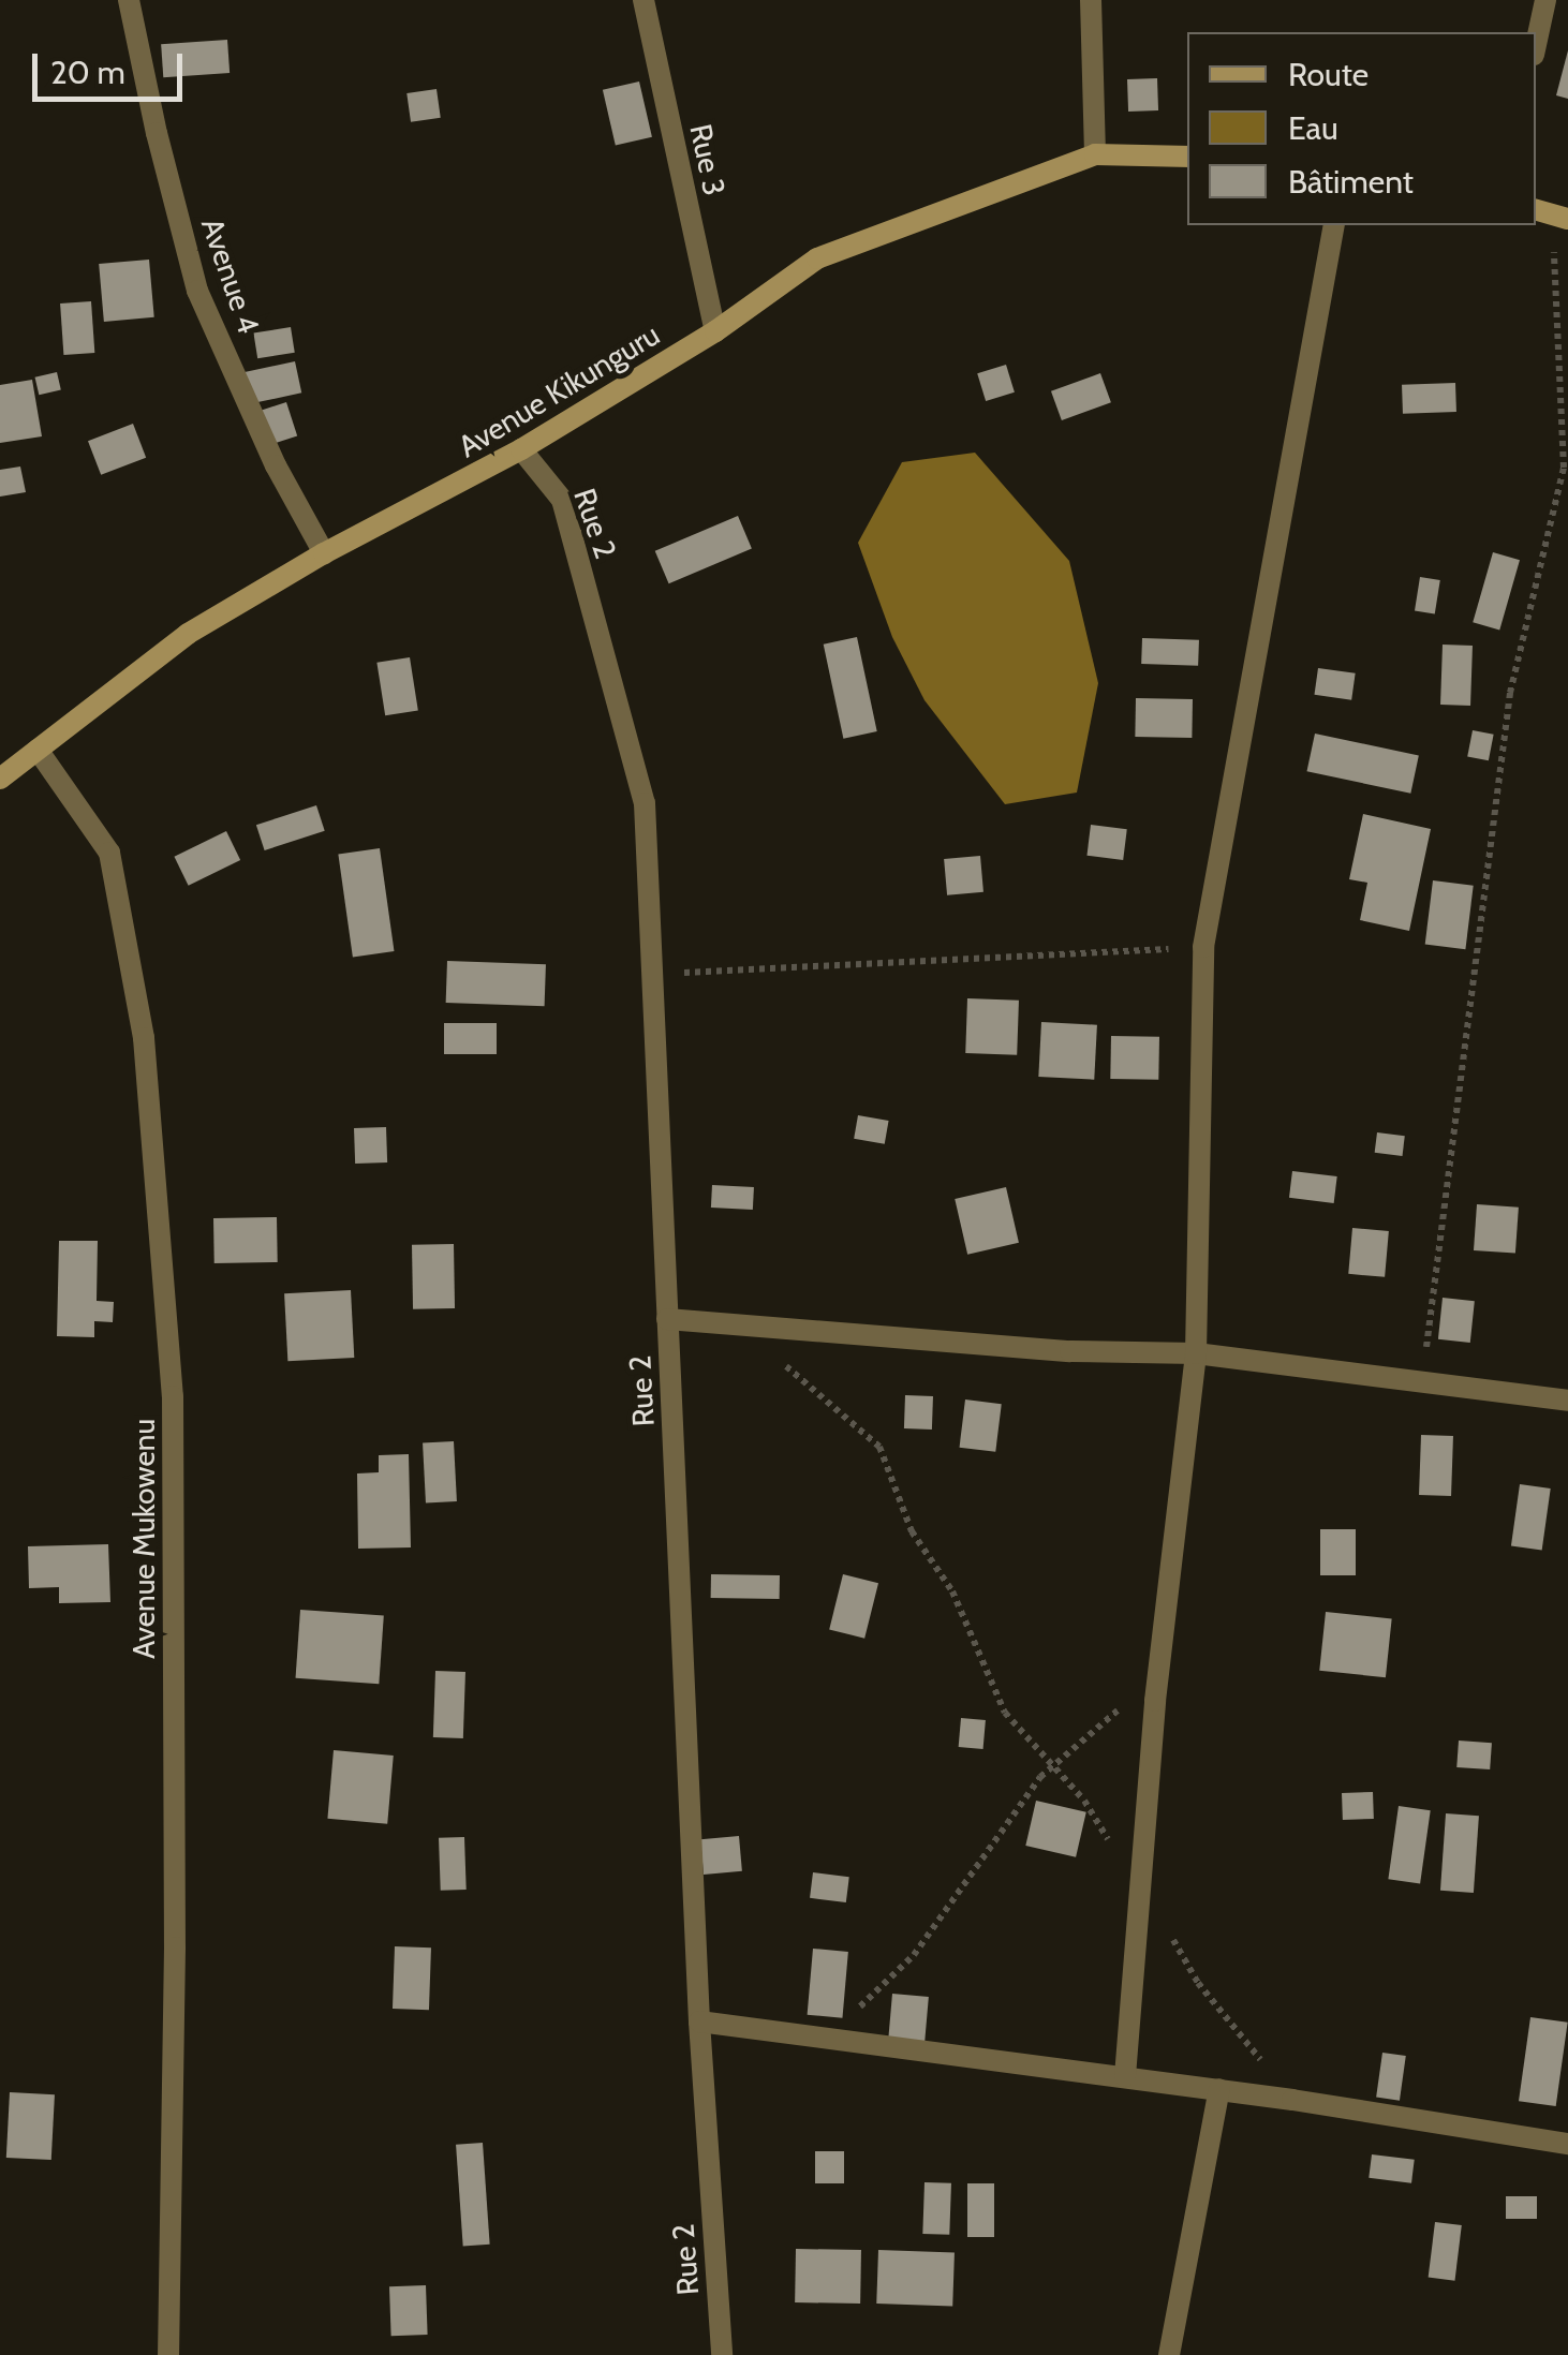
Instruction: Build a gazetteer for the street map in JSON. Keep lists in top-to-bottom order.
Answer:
{
  "streets": {
    "street": [
      "Rue 3",
      "Avenue 4",
      "Avenue Kikunguru",
      "Rue 2",
      "Avenue Mukowenu"
    ]
  },
  "crossings": [
    ["Rue 3", "Avenue Kikunguru"],
    ["Avenue 4", "Avenue Kikunguru"],
    ["Avenue Kikunguru", "Rue 2"],
    ["Avenue Kikunguru", "Avenue Mukowenu"]
  ],
  "legend": ["Route", "Eau", "Bâtiment"],
  "scale_bar": "20 m"
}
